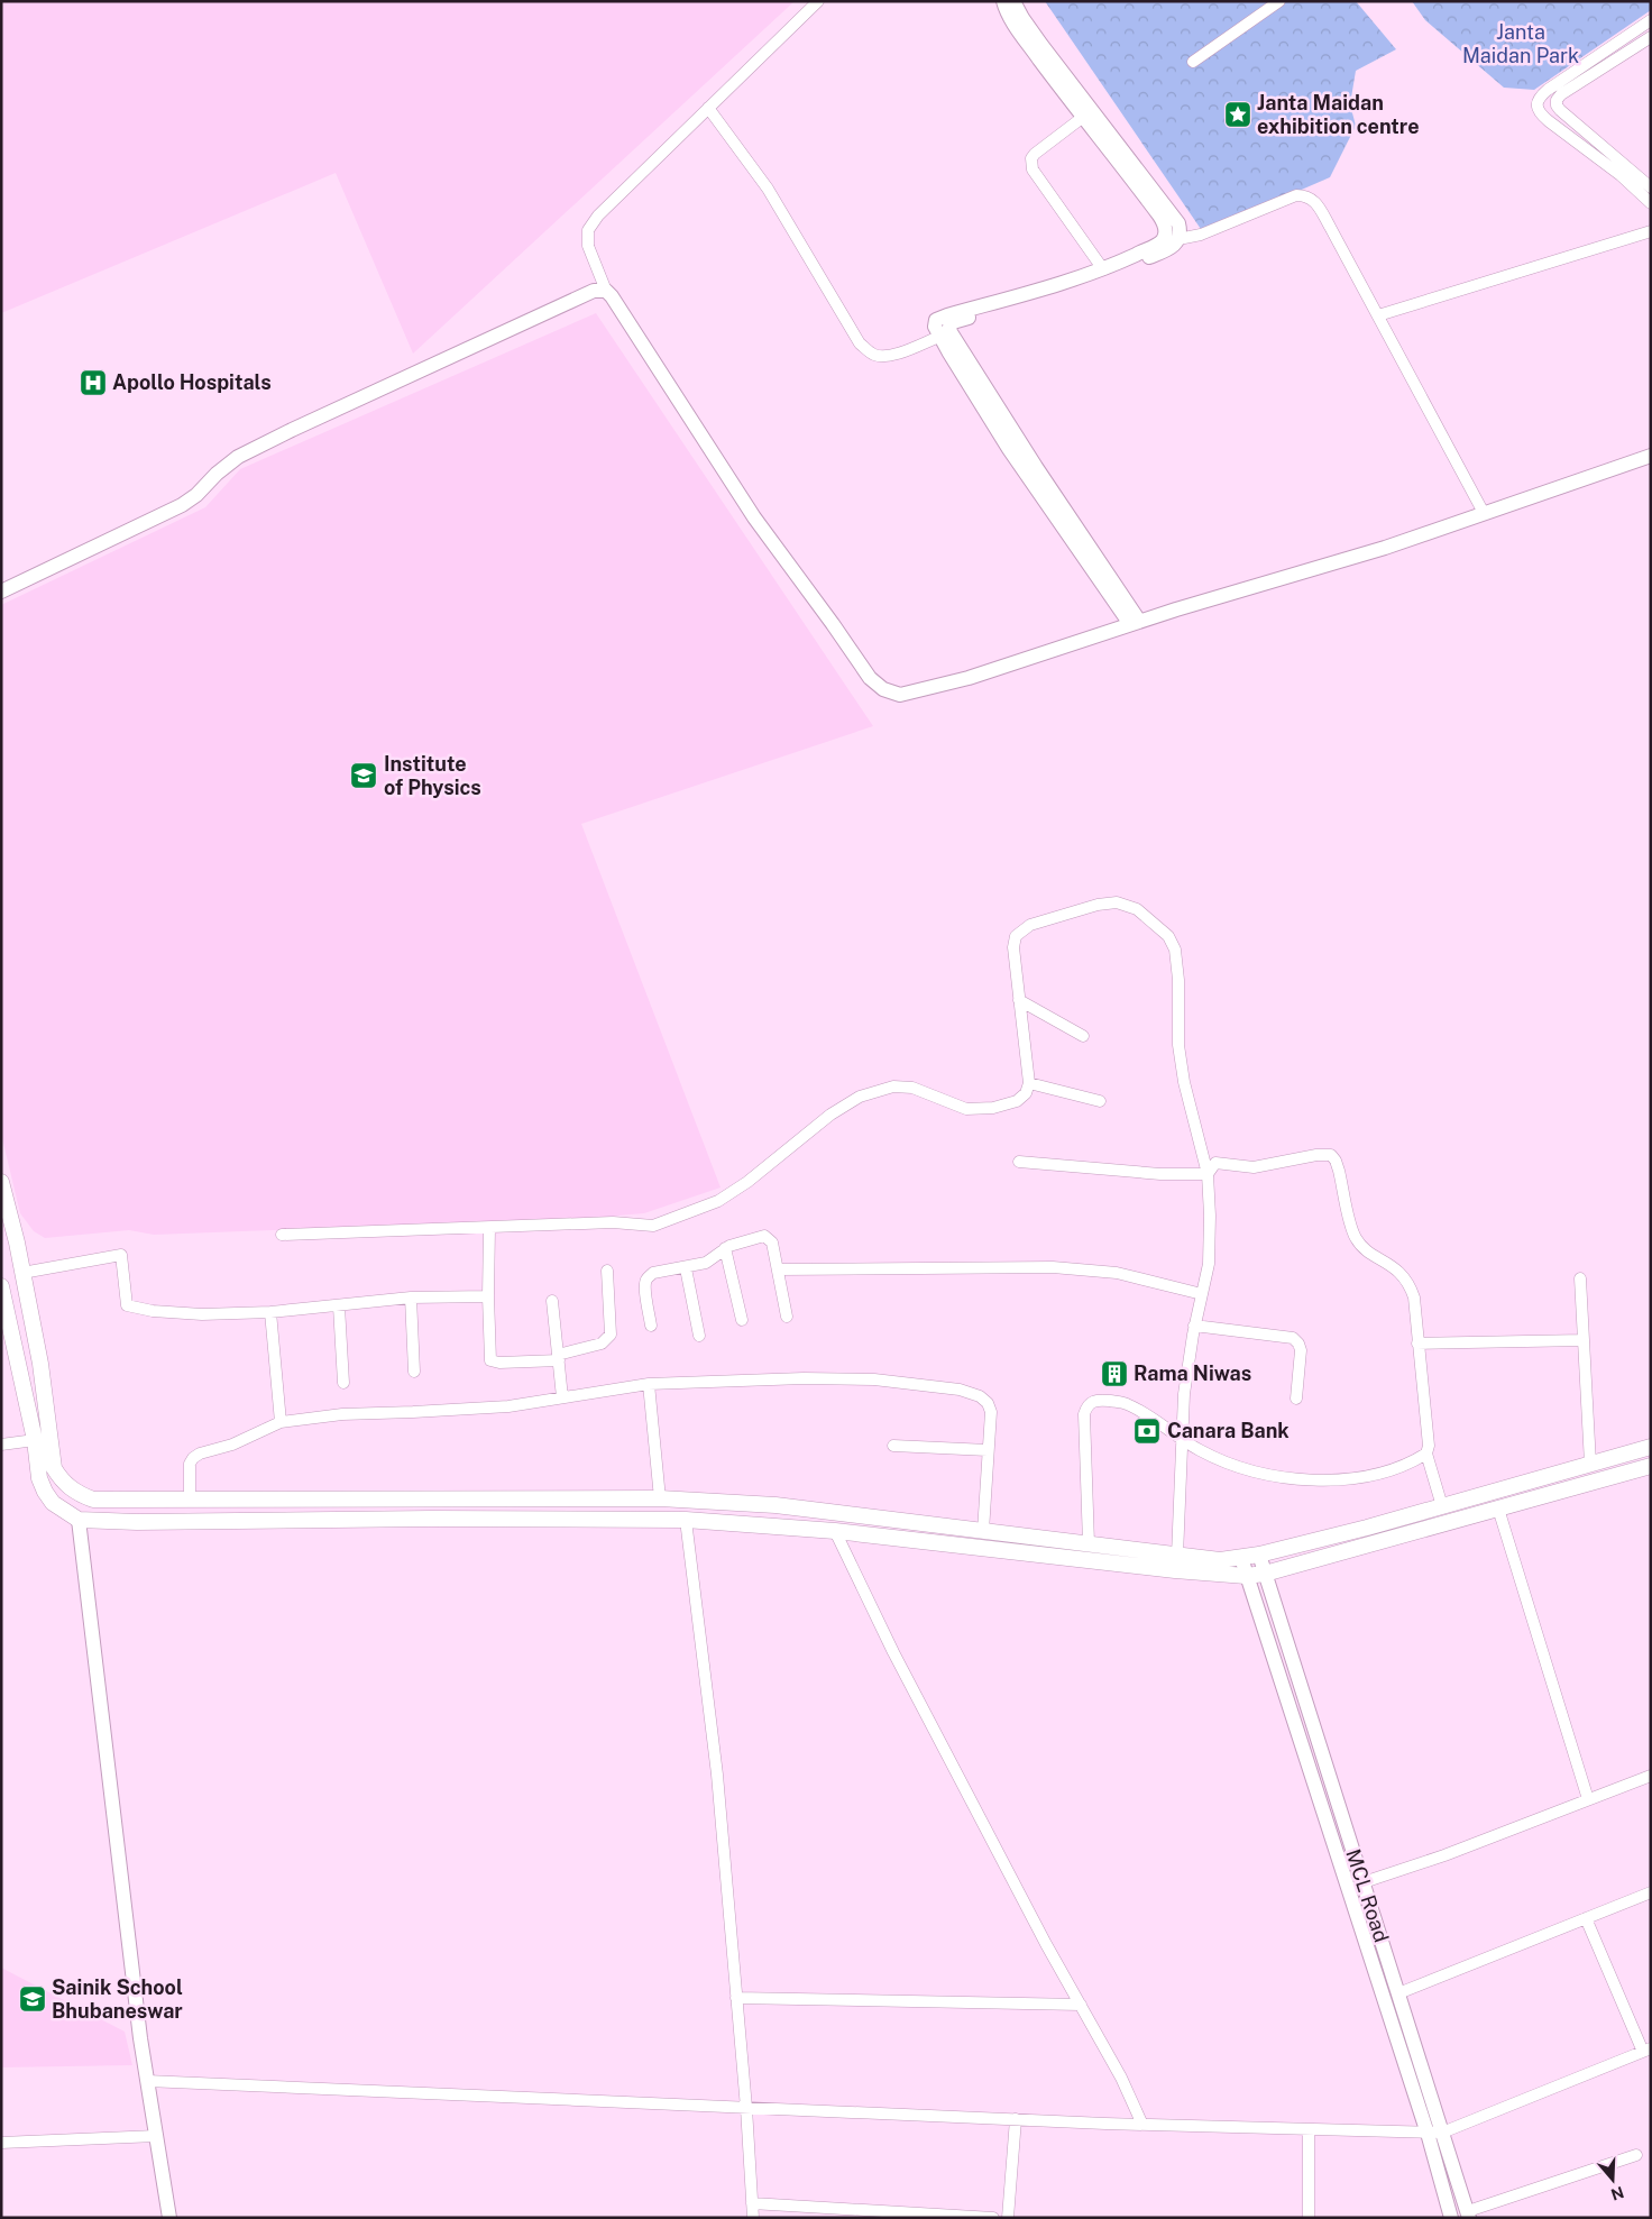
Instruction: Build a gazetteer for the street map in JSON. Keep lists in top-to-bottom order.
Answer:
{
  "streets": {
    "street": ["MCL Road"]
  },
  "parks": ["Janta Maidan Park"],
  "places": {
    "place": ["Janta Maidan exhibition centre"],
    "hospital": ["Apollo Hospitals"],
    "school or university": ["Institute of Physics", "Sainik School Bhubaneswar"],
    "building": ["Rama Niwas"],
    "bank": ["Canara Bank"]
  },
  "north": "bottom"
}
